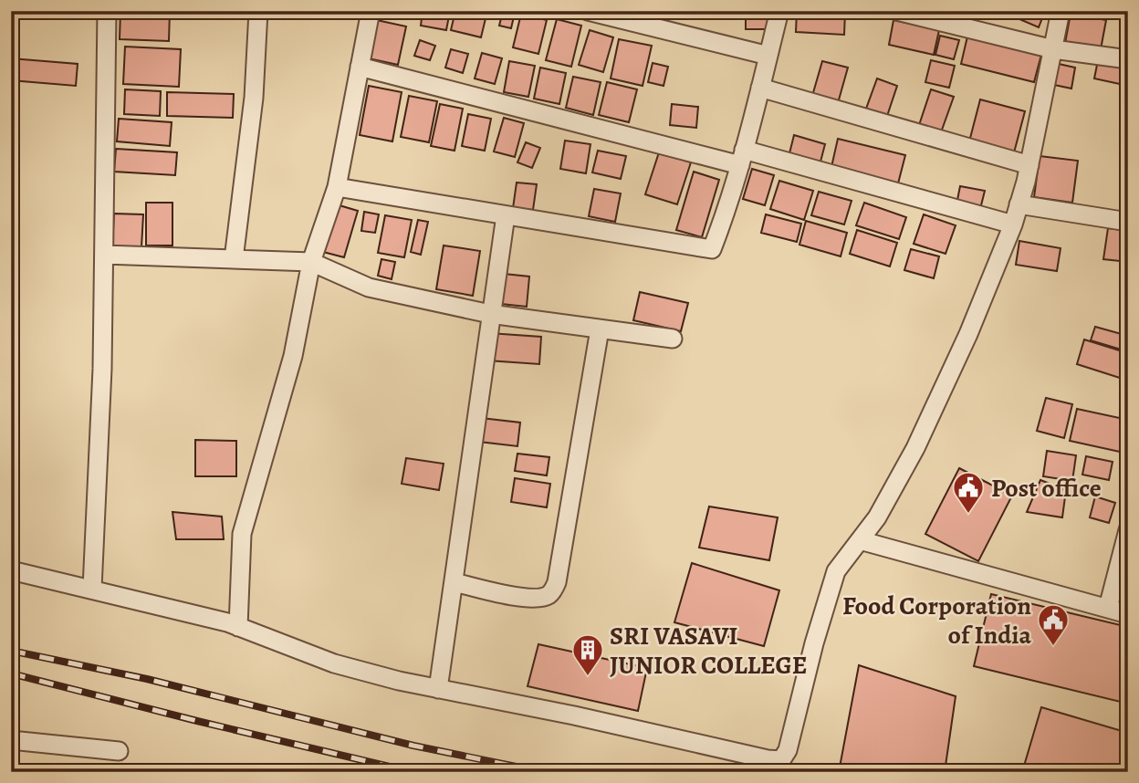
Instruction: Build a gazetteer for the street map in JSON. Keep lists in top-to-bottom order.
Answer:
{
  "places": {
    "public building": ["Post office", "Food Corporation of India"],
    "building": ["SRI VASAVI JUNIOR COLLEGE"]
  }
}
